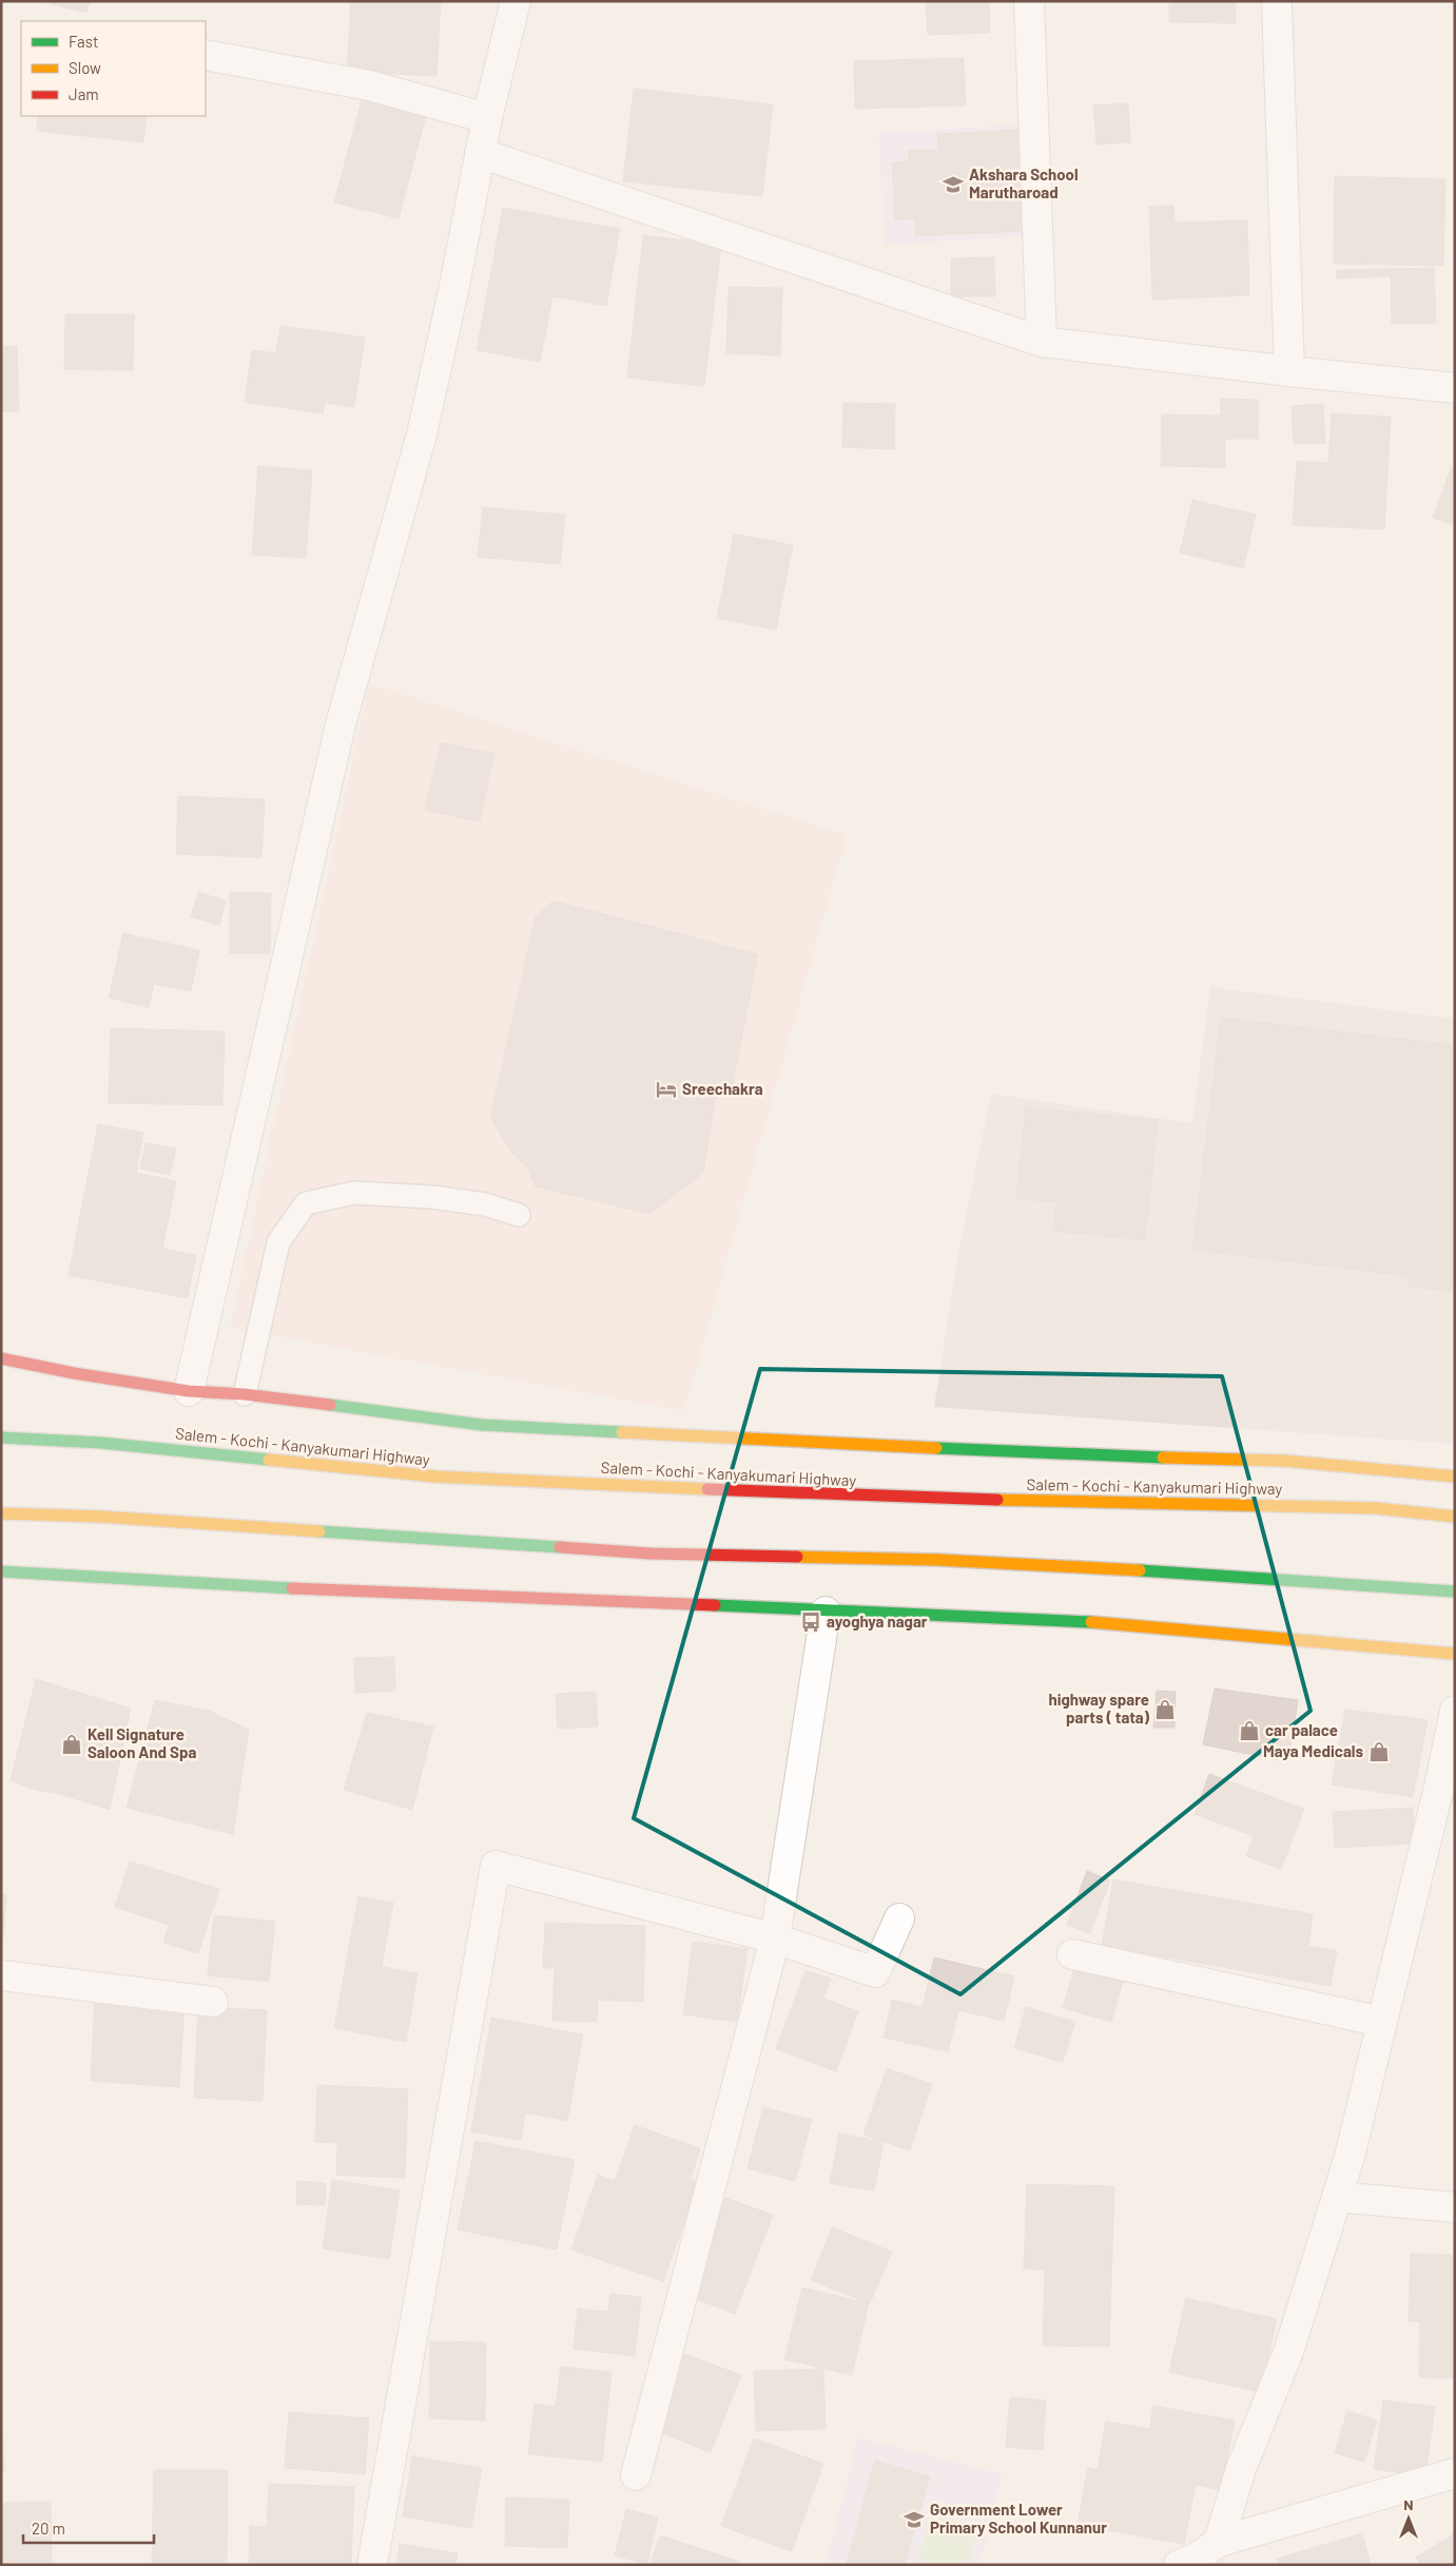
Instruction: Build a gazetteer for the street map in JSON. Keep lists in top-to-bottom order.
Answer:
{
  "streets": {
    "main road": ["Salem - Kochi - Kanyakumari Highway"]
  },
  "places": {
    "school or university": ["Akshara School Marutharoad", "Government Lower Primary School Kunnanur"],
    "hotel": ["Sreechakra"],
    "bus stop": ["ayoghya nagar"],
    "shop": [
      "highway spare parts ( tata)",
      "car palace",
      "Kell Signature Saloon And Spa",
      "Maya Medicals"
    ]
  },
  "legend": ["Fast", "Slow", "Jam"],
  "scale_bar": "20 m",
  "north": "top"
}
